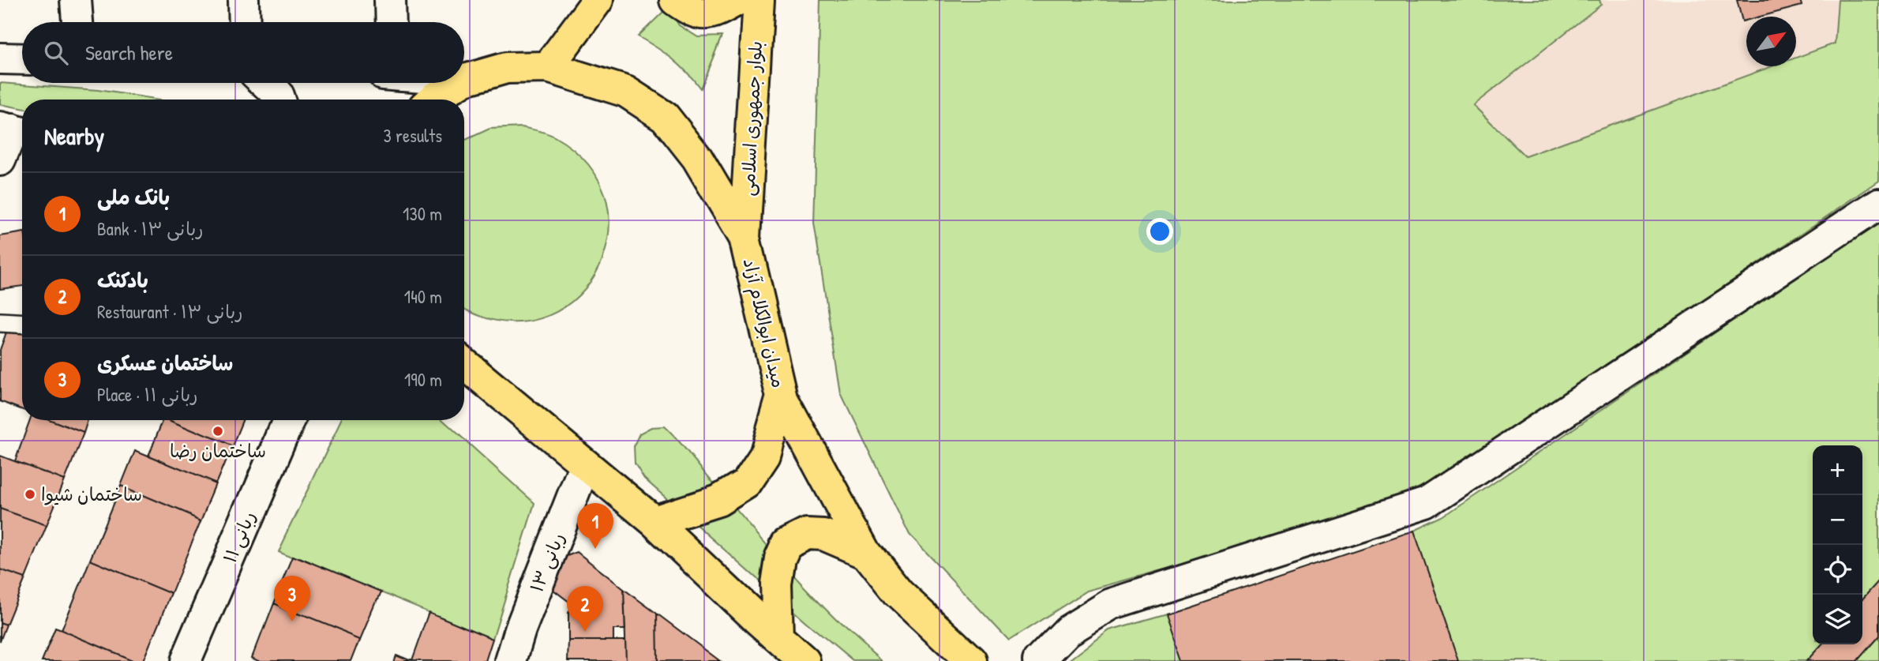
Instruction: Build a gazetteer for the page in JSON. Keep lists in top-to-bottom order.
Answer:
{
  "streets": {
    "main road": ["بلوار جمهوری اسلامی", "میدان ابوالکلام آزاد"],
    "street": ["ربانی ۱۱", "ربانی ۱۳"]
  },
  "crossings": [
    ["بلوار جمهوری اسلامی", "میدان ابوالکلام آزاد"]
  ],
  "places": ["ساختمان رضا", "ساختمان شیوا"],
  "north": "top right",
  "page": {
    "search": "Search here",
    "heading": ["Nearby", "3 results"],
    "list": [
      {
        "mark": "1",
        "name": "بانک ملی",
        "note": "Bank · ربانی ۱۳",
        "value": "130 m"
      },
      {
        "mark": "2",
        "name": "بادکنک",
        "note": "Restaurant · ربانی ۱۳",
        "value": "140 m"
      },
      {
        "mark": "3",
        "name": "ساختمان عسکری",
        "note": "Place · ربانی ۱۱",
        "value": "190 m"
      }
    ],
    "map_buttons": ["+", "−"],
    "pins": ["1", "3", "2"]
  }
}
